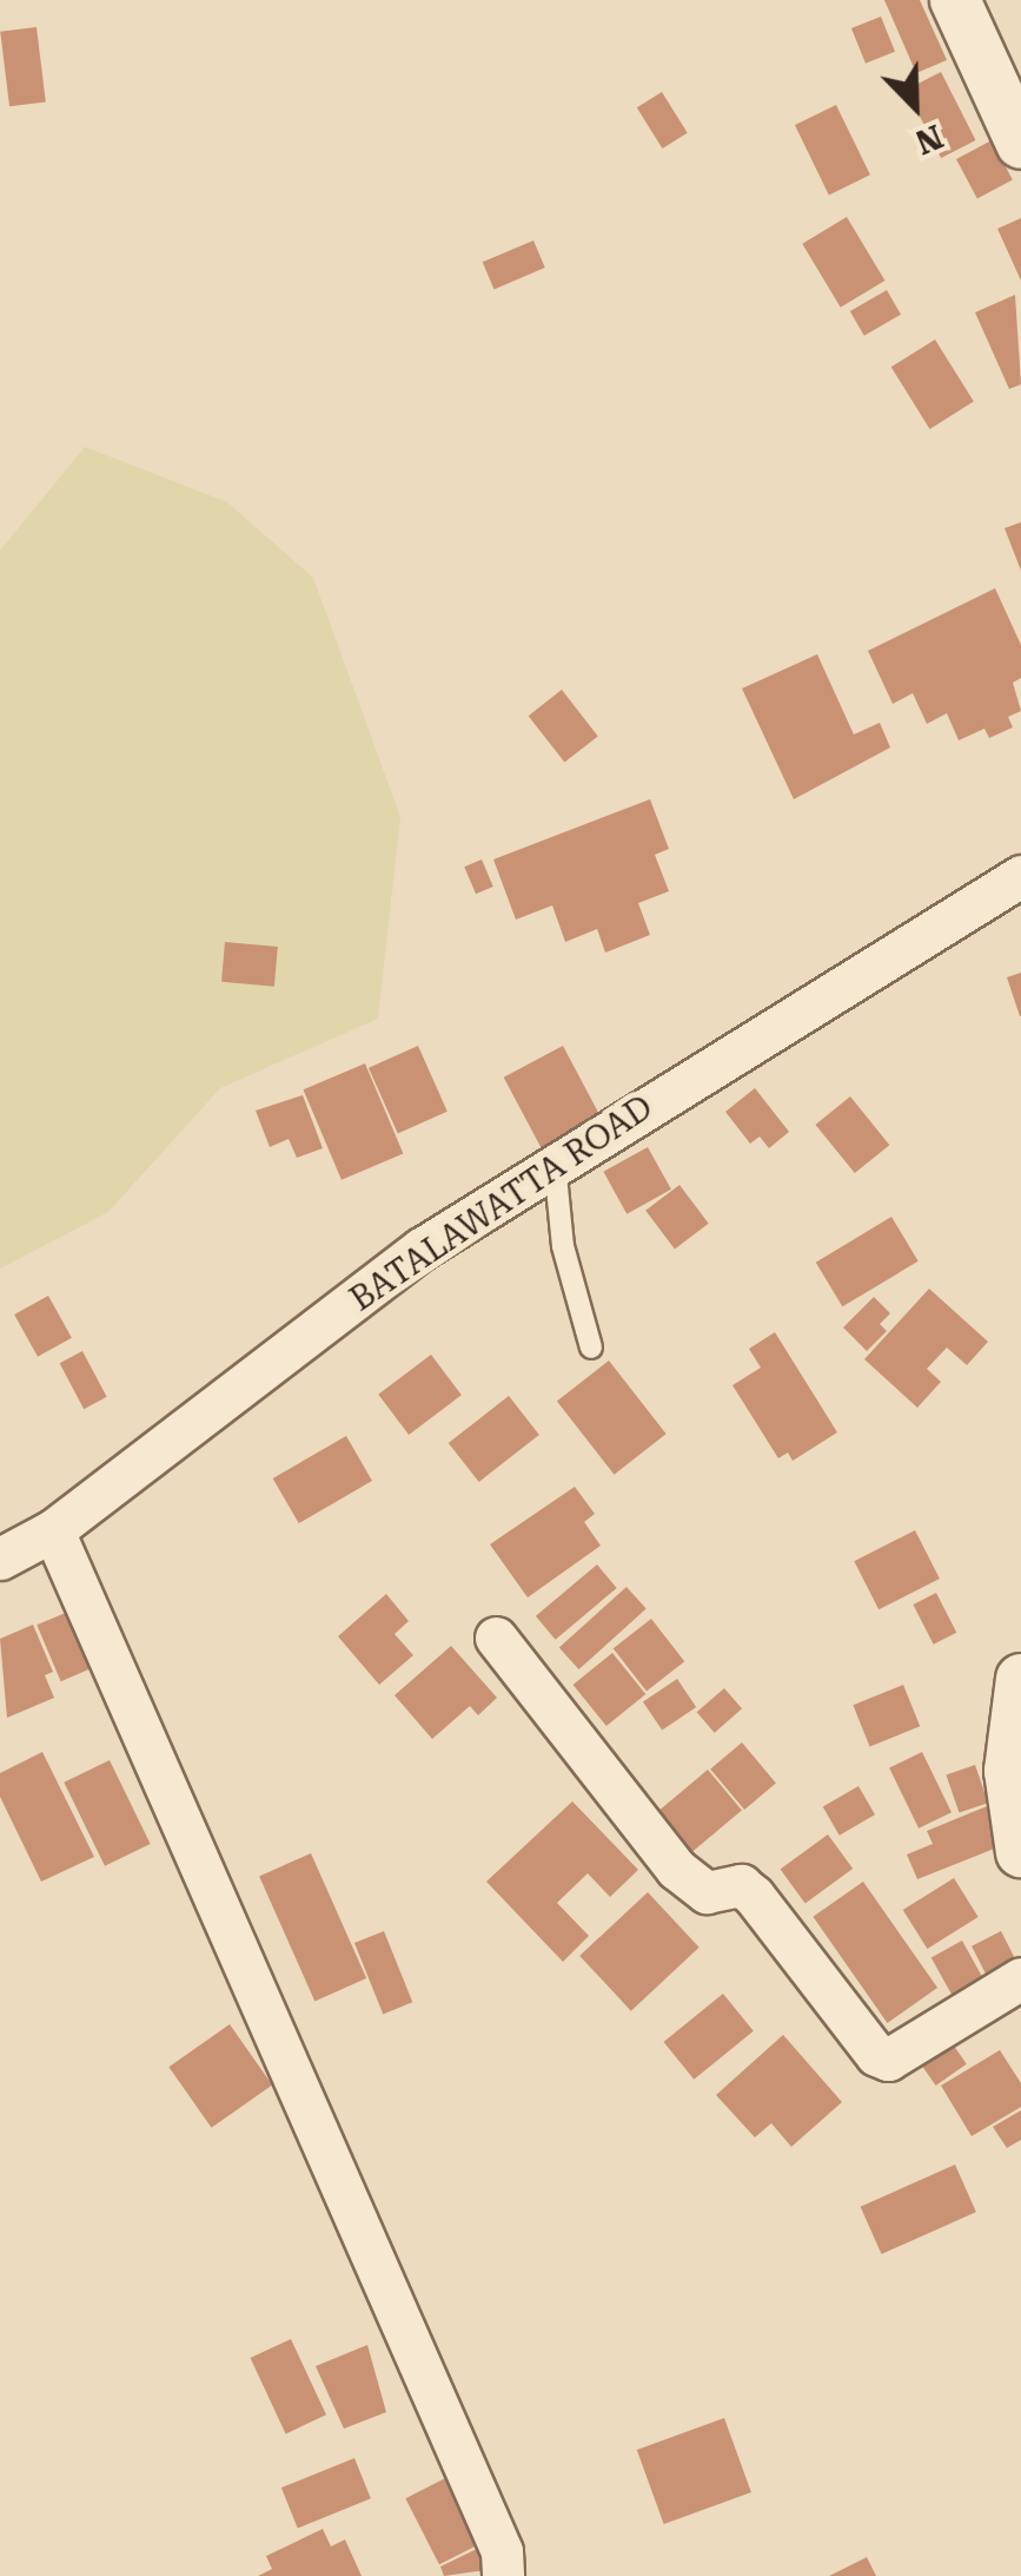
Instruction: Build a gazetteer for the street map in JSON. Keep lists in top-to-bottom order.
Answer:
{
  "streets": {
    "street": ["BATALAWATTA ROAD"]
  },
  "north": "bottom right"
}
